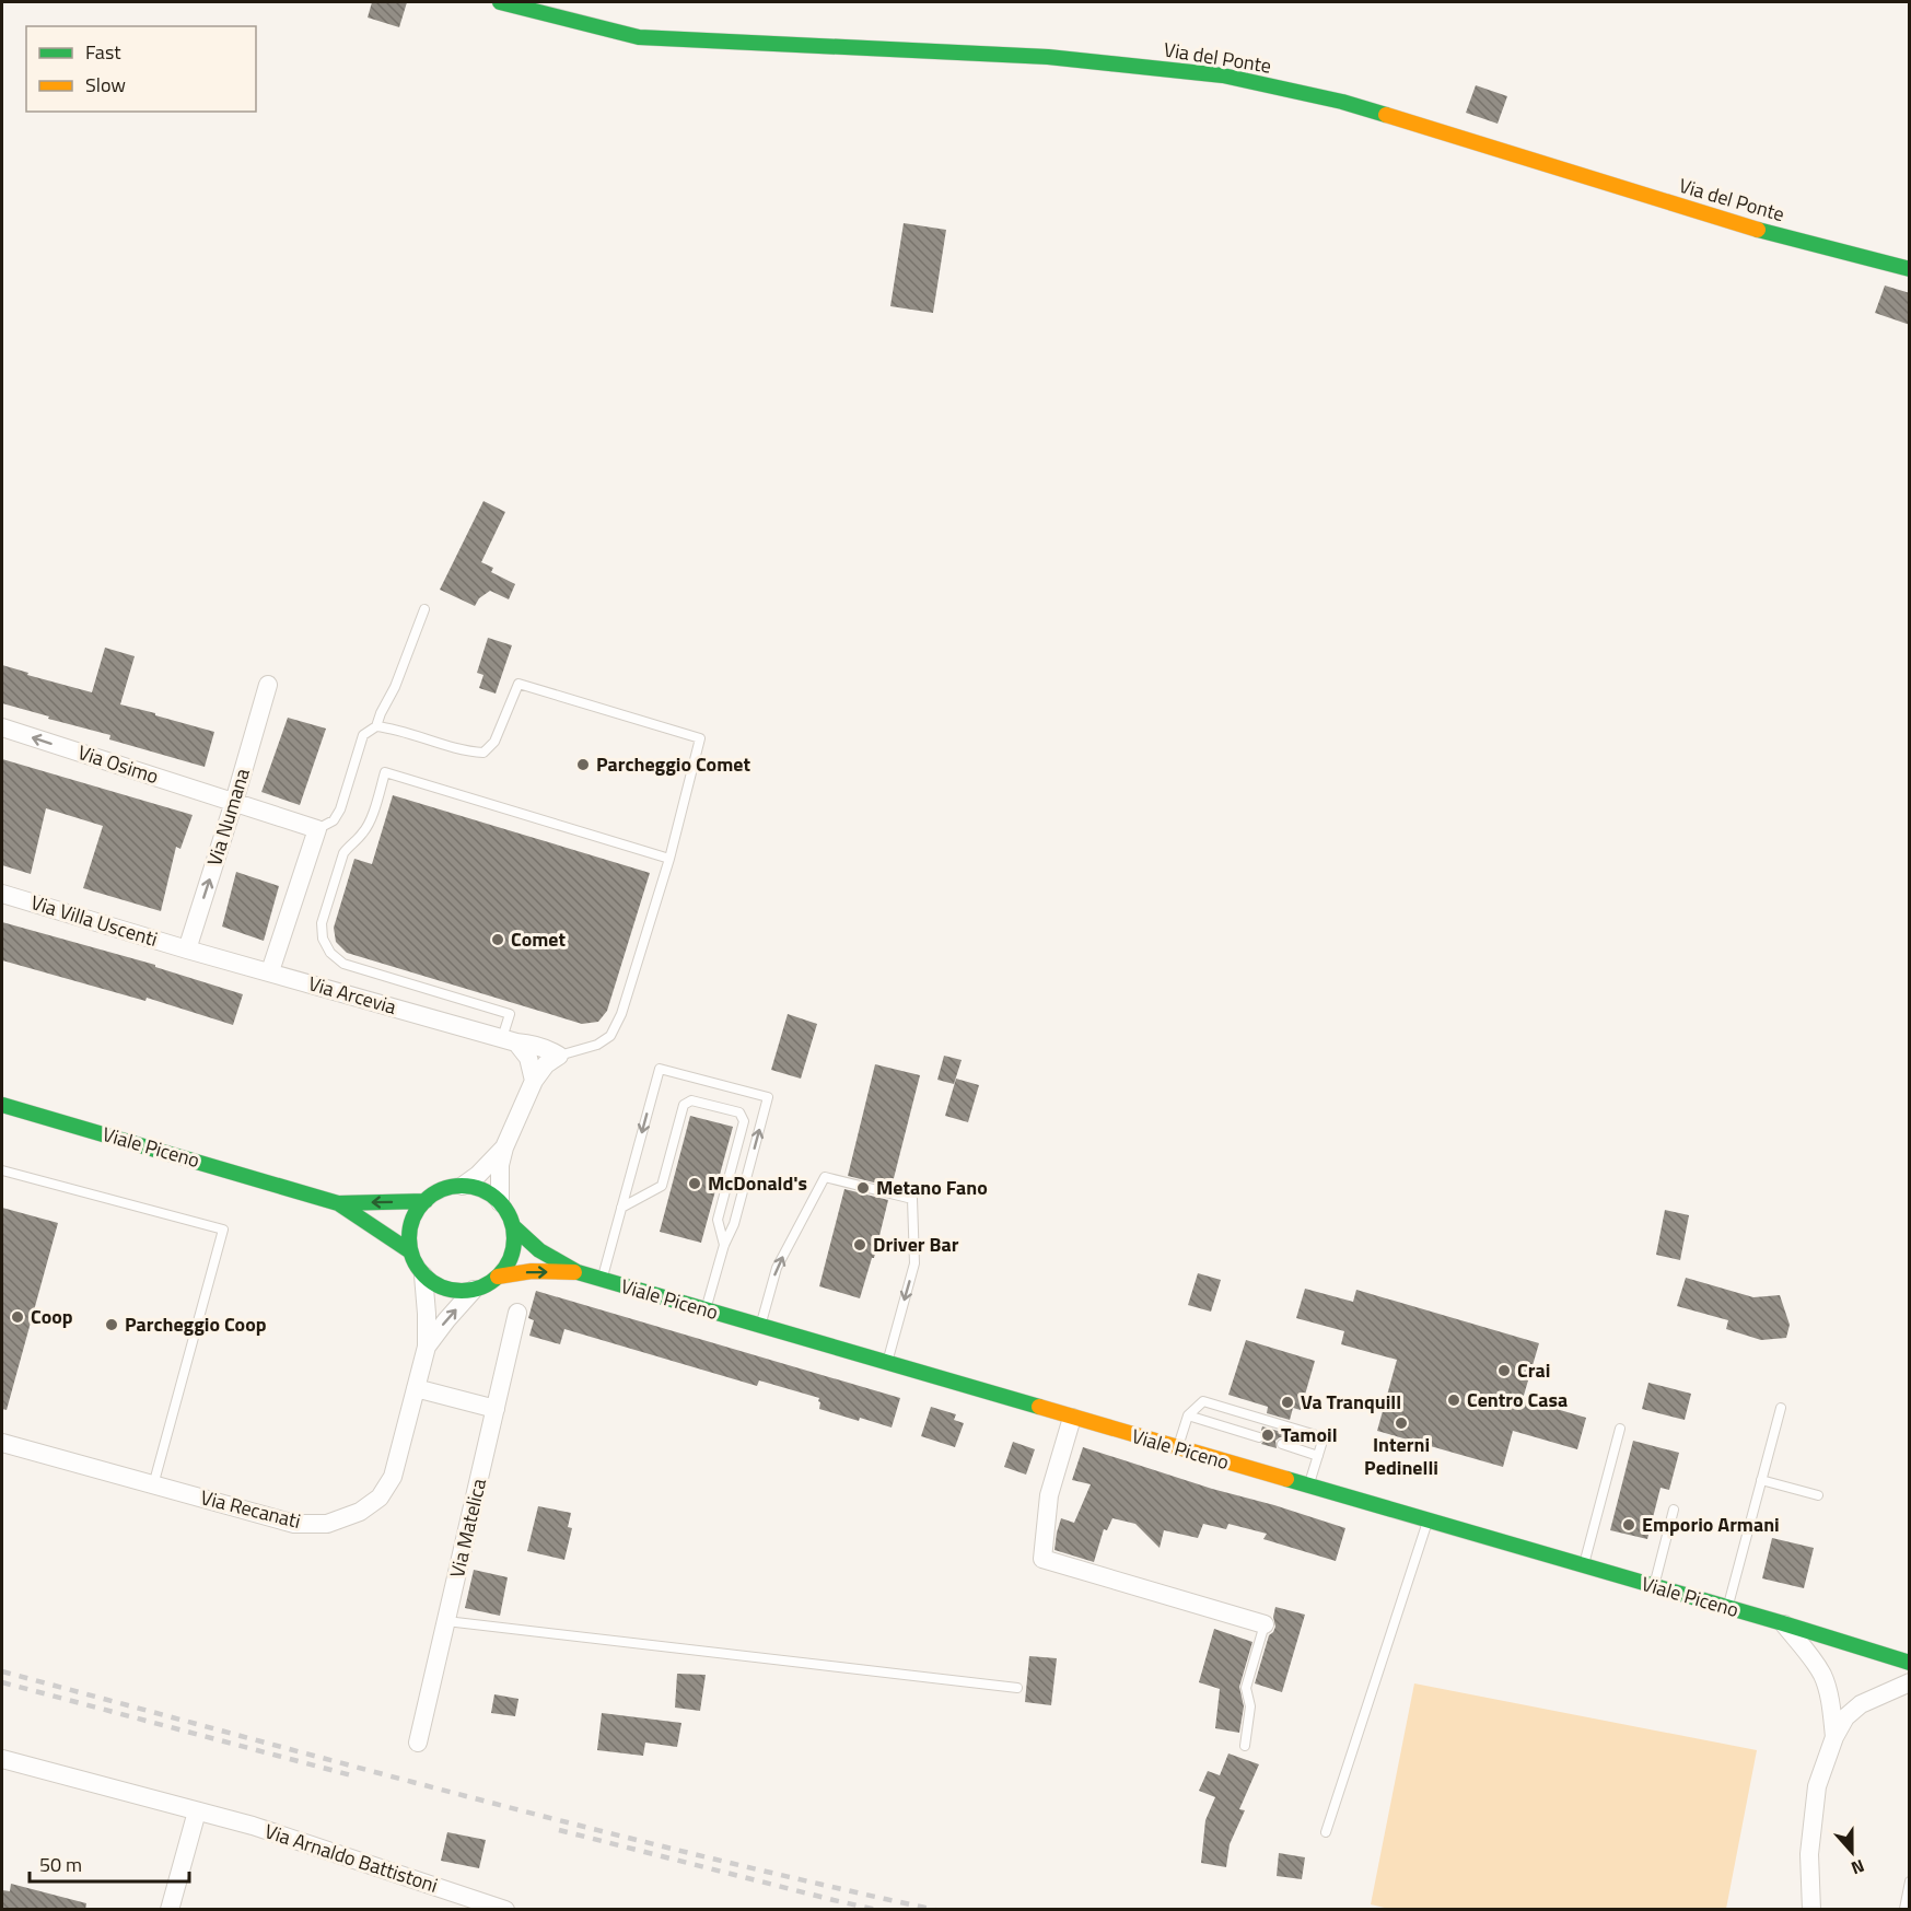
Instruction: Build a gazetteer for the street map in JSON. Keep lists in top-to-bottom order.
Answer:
{
  "streets": {
    "main road": ["Via del Ponte", "Viale Piceno"],
    "street": [
      "Via Osimo",
      "Via Numana",
      "Via Villa Uscenti",
      "Via Arcevia",
      "Via Recanati",
      "Via Matelica",
      "Via Arnaldo Battistoni"
    ]
  },
  "crossings": [
    ["Via Osimo", "Via Numana"],
    ["Via Numana", "Via Villa Uscenti"],
    ["Via Numana", "Via Arcevia"],
    ["Via Villa Uscenti", "Via Arcevia"],
    ["Viale Piceno", "Via Recanati"]
  ],
  "one_way": ["Via Osimo"],
  "places": [
    "Parcheggio Comet",
    "Comet",
    "McDonald's",
    "Metano Fano",
    "Driver Bar",
    "Coop",
    "Parcheggio Coop",
    "Crai",
    "Centro Casa",
    "Va Tranquill",
    "Interni Pedinelli",
    "Tamoil",
    "Emporio Armani"
  ],
  "legend": ["Fast", "Slow"],
  "scale_bar": "50 m",
  "north": "bottom"
}
